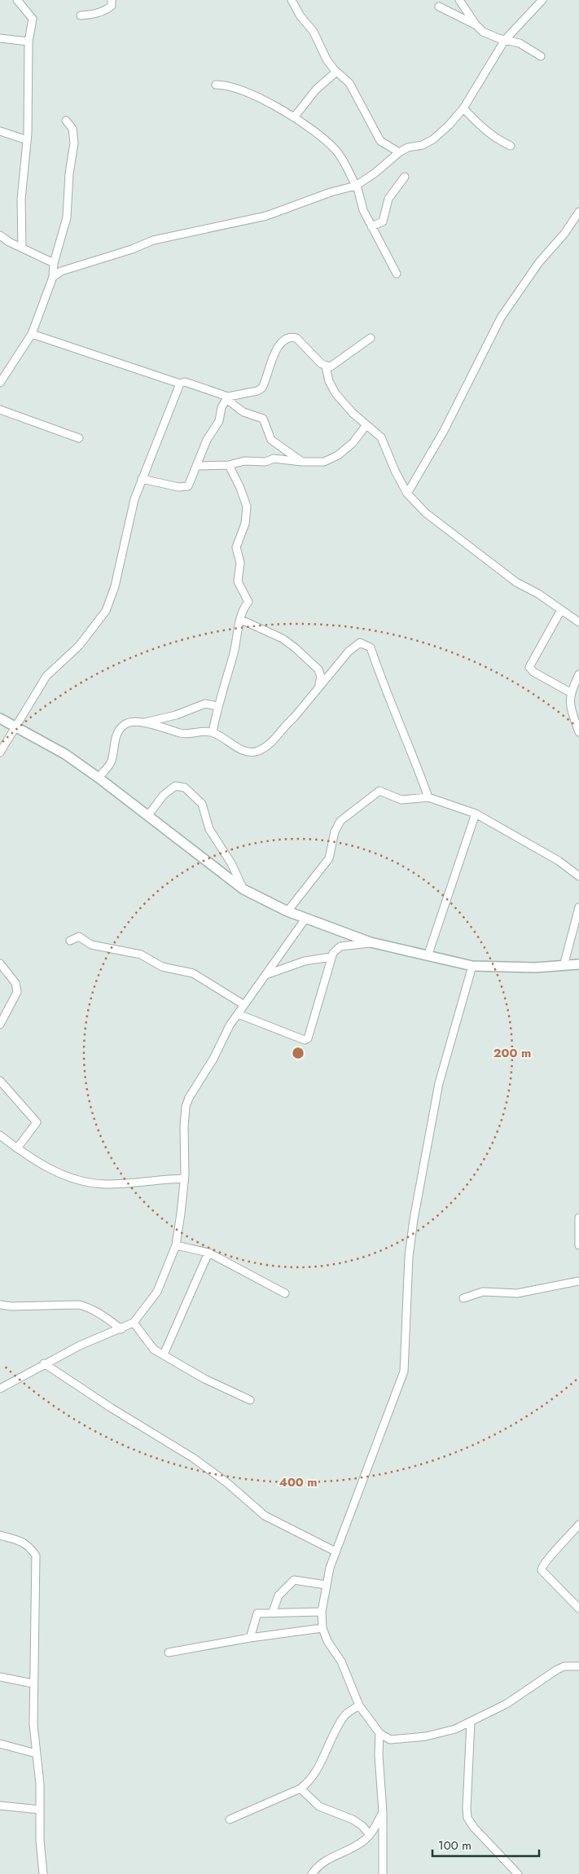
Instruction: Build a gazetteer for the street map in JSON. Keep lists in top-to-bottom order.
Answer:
{
  "scale_bar": "100 m",
  "rings": ["200 m", "400 m"]
}
